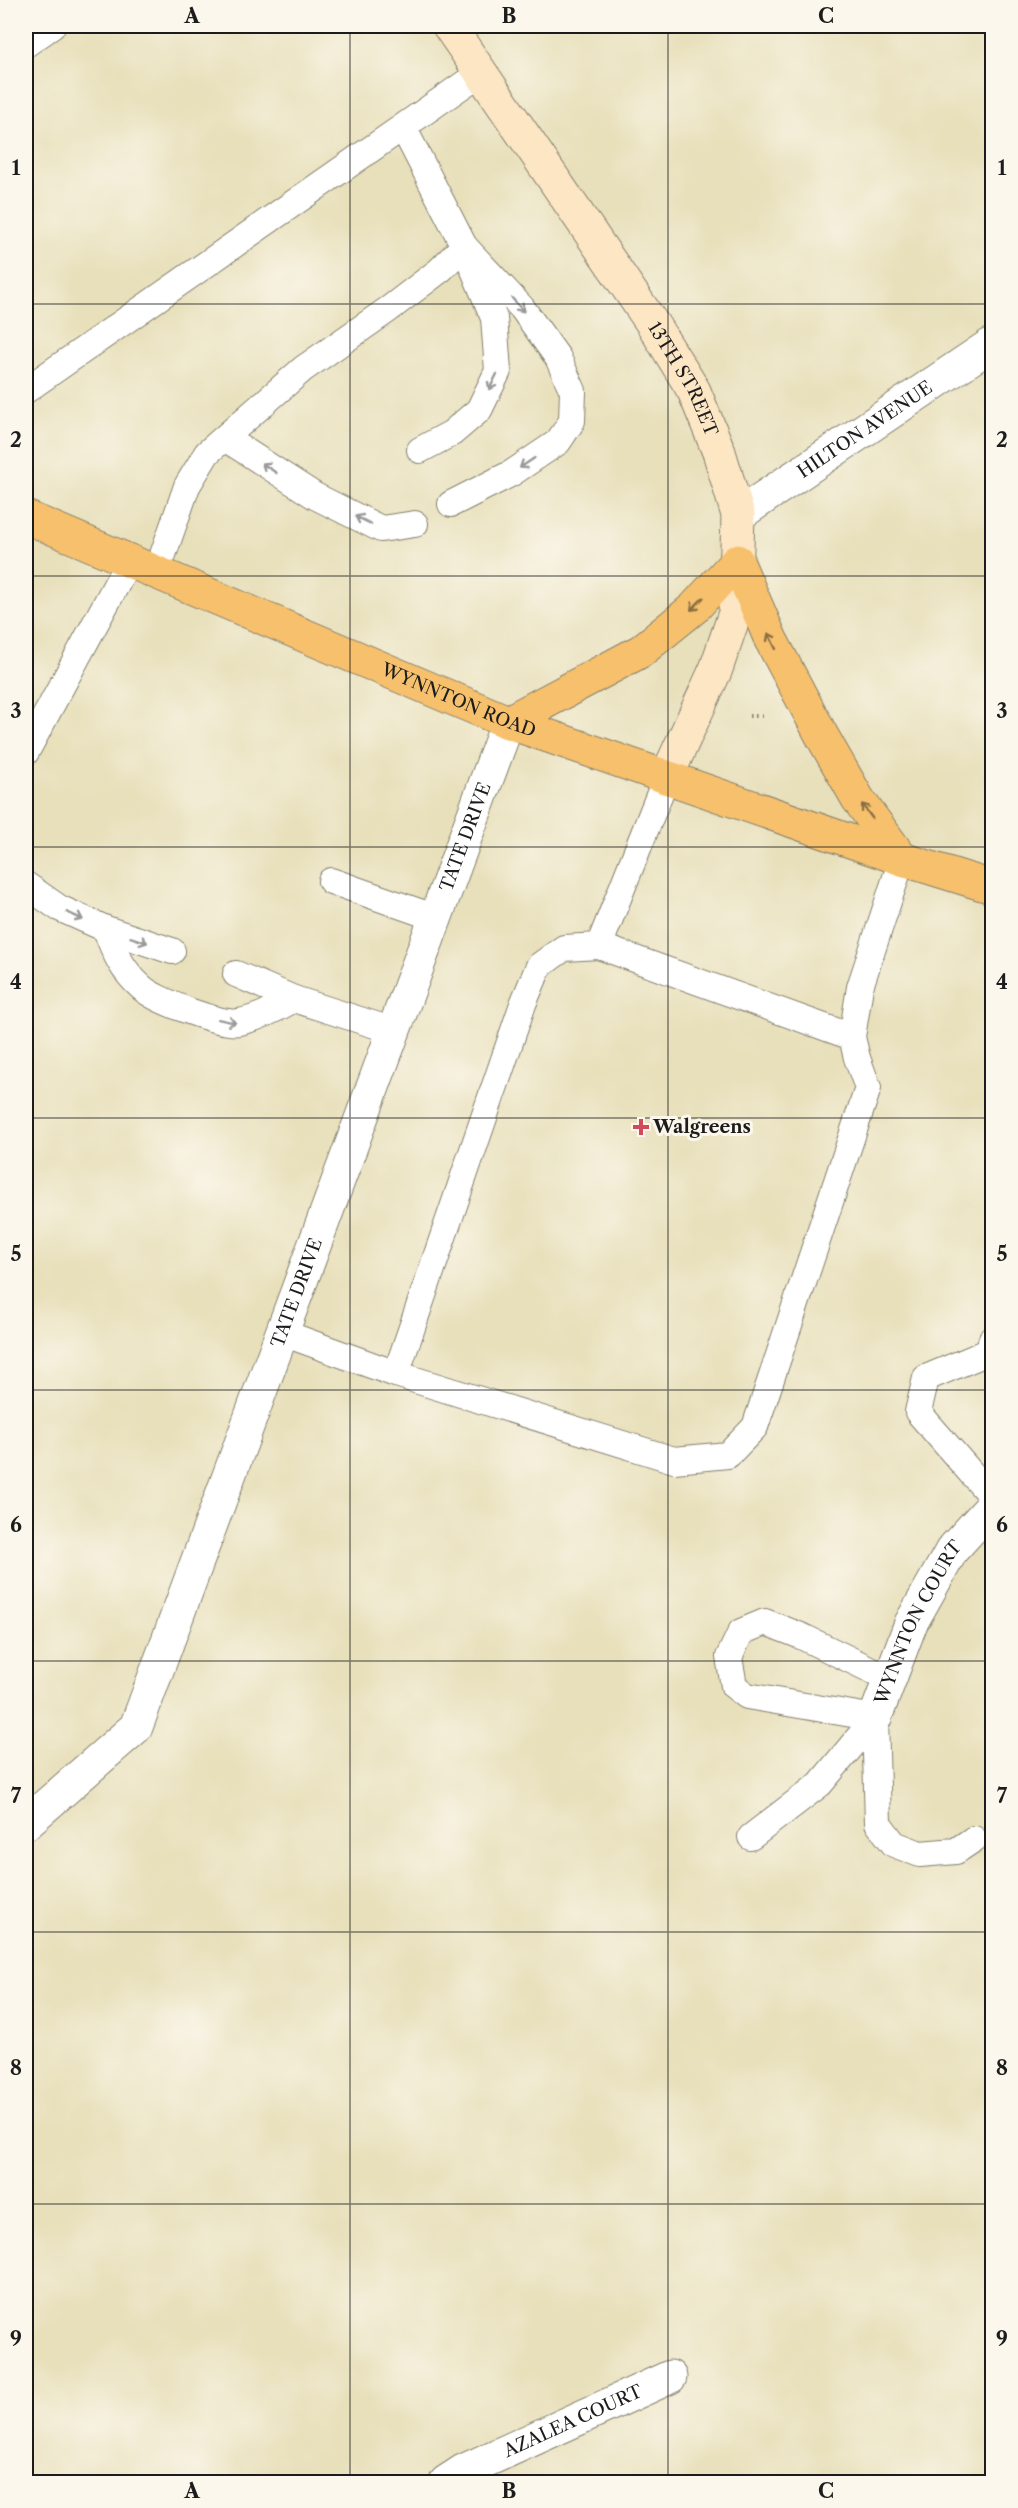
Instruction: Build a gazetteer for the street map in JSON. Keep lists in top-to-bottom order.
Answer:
{
  "streets": {
    "main road": ["13TH STREET", "WYNNTON ROAD"],
    "street": [
      "HILTON AVENUE",
      "TATE DRIVE",
      "WYNNTON COURT",
      "AZALEA COURT"
    ]
  },
  "crossings": [
    ["13TH STREET", "HILTON AVENUE"],
    ["13TH STREET", "WYNNTON ROAD"],
    ["WYNNTON ROAD", "TATE DRIVE"]
  ],
  "places": {
    "health": ["Walgreens"]
  },
  "grid": {
    "columns": ["A", "B", "C"],
    "rows": [
      "1",
      "2",
      "3",
      "4",
      "5",
      "6",
      "7",
      "8",
      "9"
    ]
  }
}
